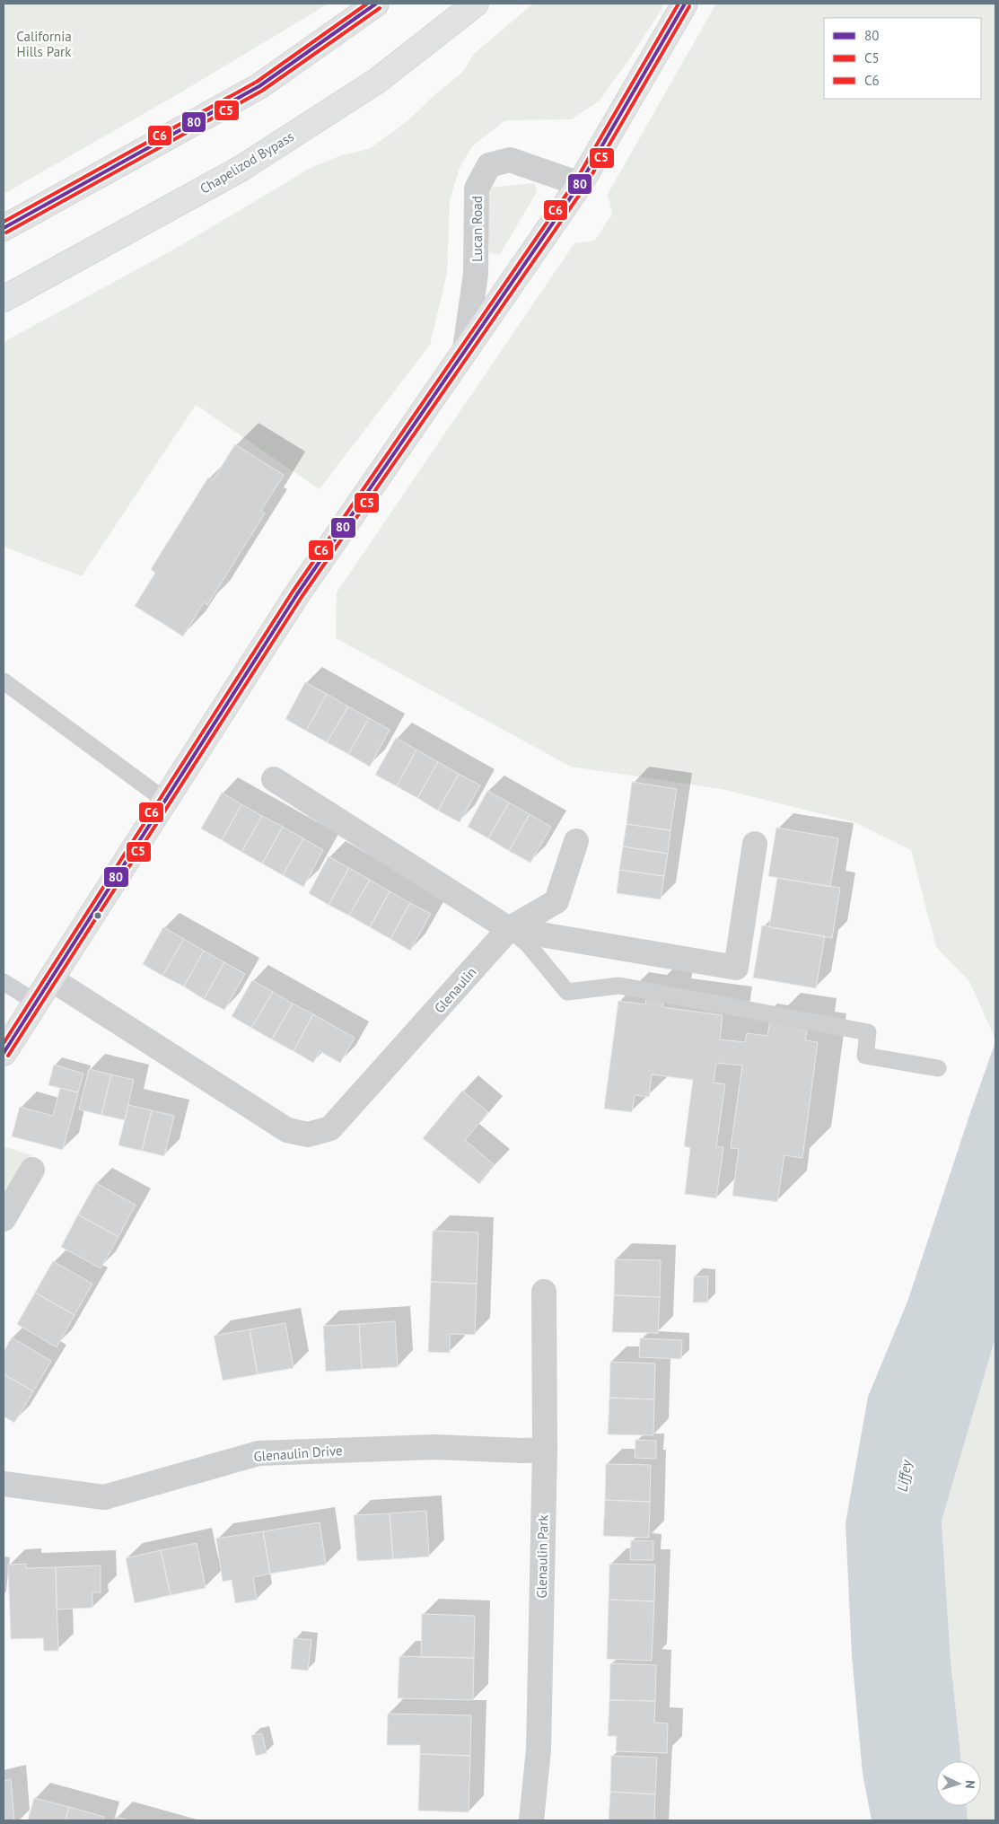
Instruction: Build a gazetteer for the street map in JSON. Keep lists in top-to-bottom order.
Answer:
{
  "streets": {
    "main road": ["Chapelizod Bypass", "Lucan Road"],
    "street": ["Glenaulin", "Glenaulin Drive", "Glenaulin Park"]
  },
  "crossings": [
    ["Lucan Road", "Glenaulin"],
    ["Glenaulin Drive", "Glenaulin Park"]
  ],
  "water": ["Liffey"],
  "parks": ["California Hills Park"],
  "lines": ["transit line 80", "transit line C6", "transit line C5"],
  "legend": ["80", "C5", "C6"],
  "north": "right"
}
